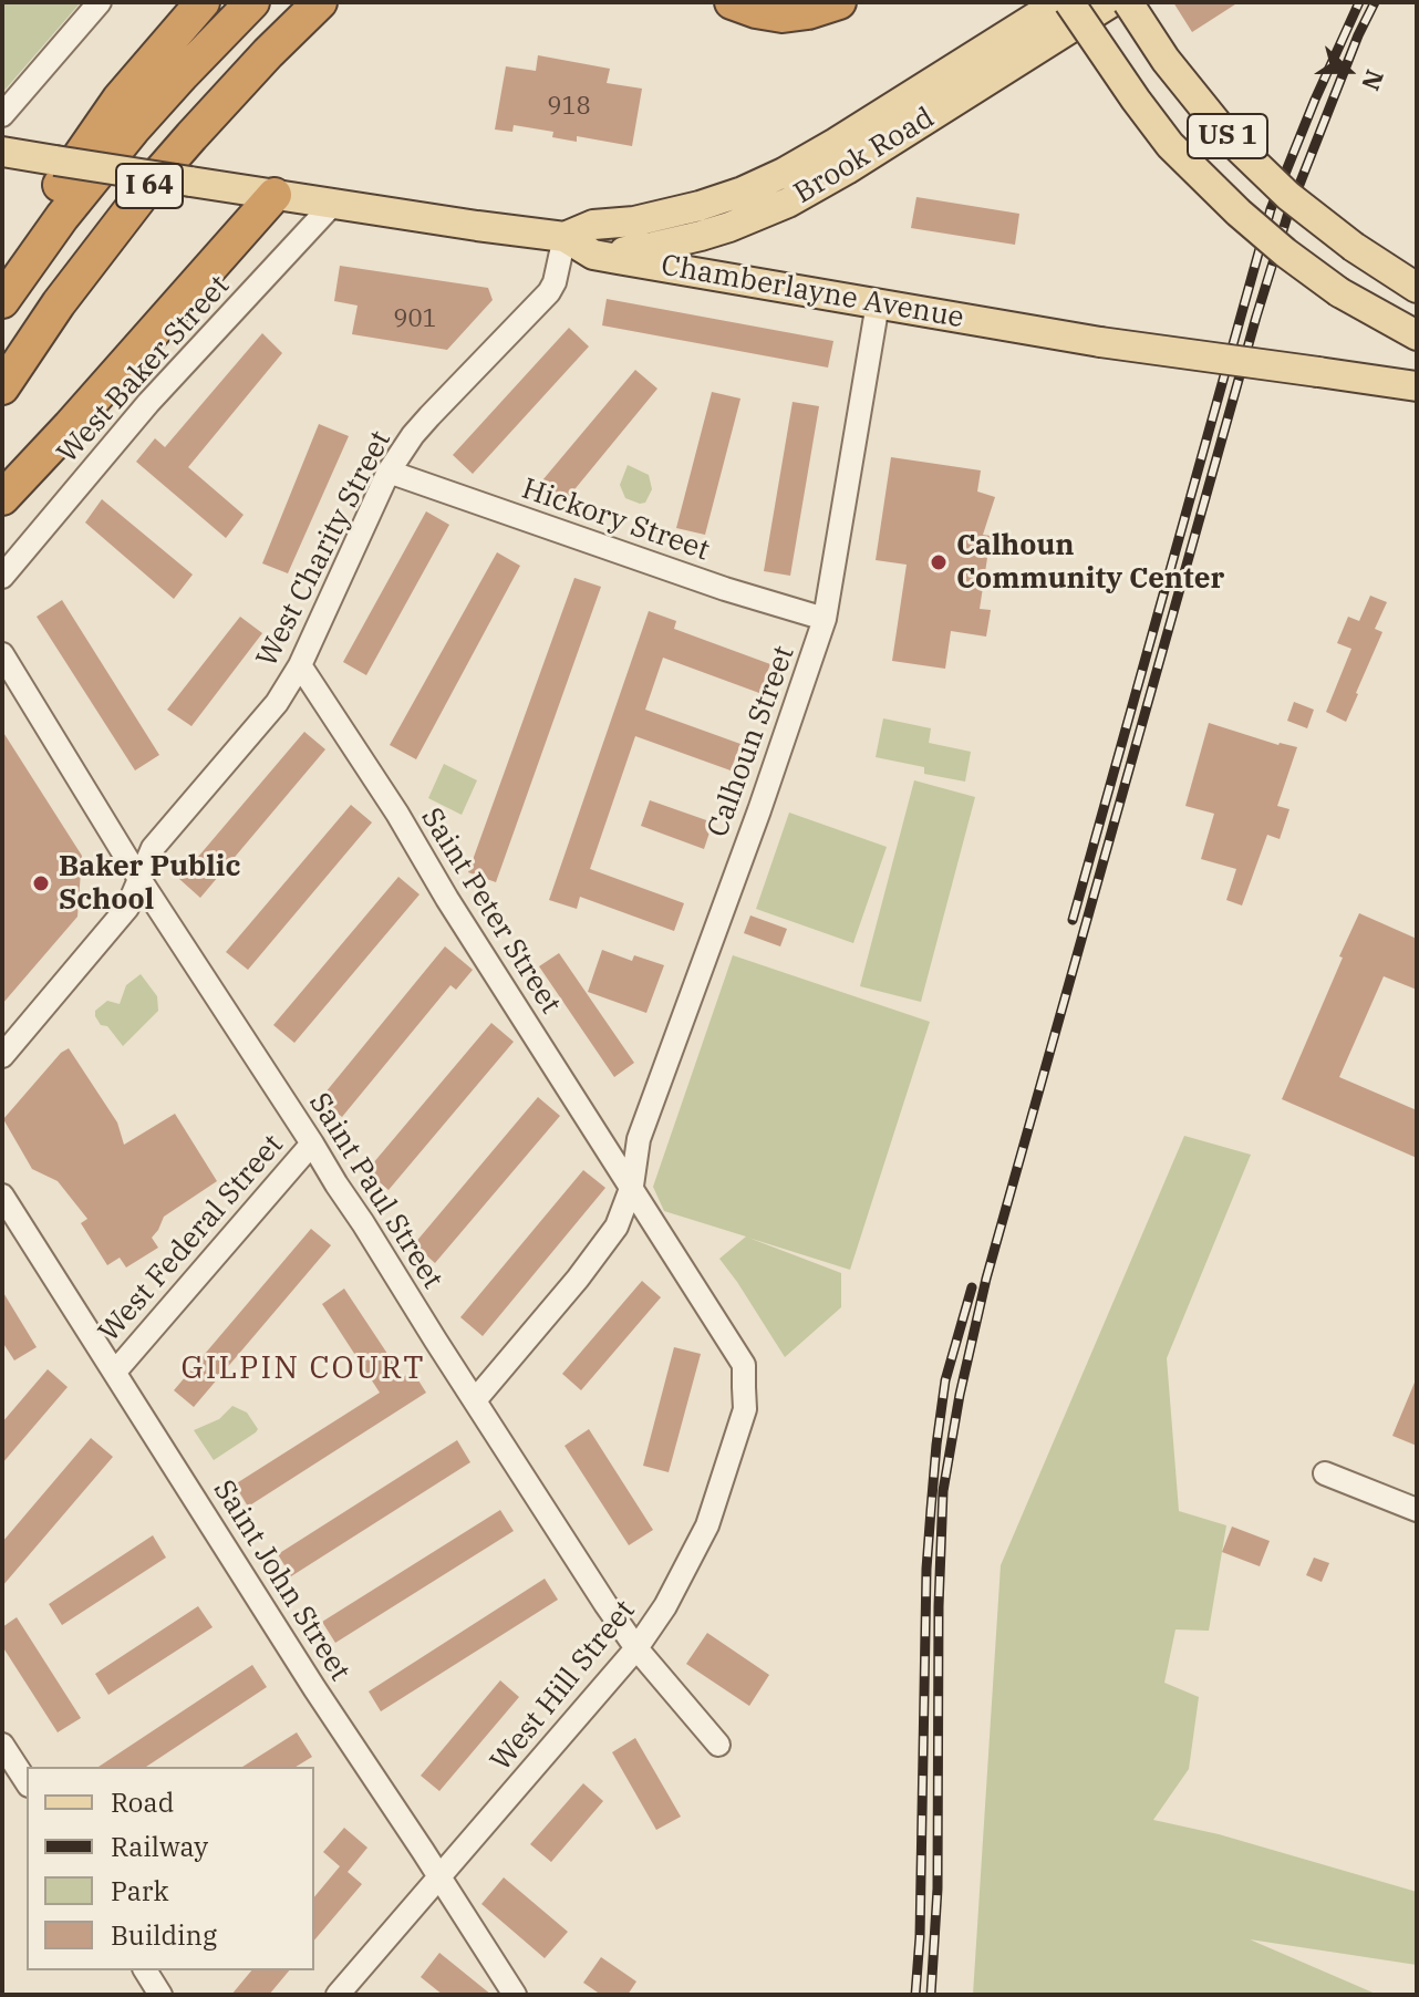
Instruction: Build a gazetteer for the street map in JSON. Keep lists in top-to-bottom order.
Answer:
{
  "streets": {
    "highway": ["I 64"],
    "main road": ["US 1", "Brook Road", "Chamberlayne Avenue"],
    "street": [
      "West Baker Street",
      "Hickory Street",
      "West Charity Street",
      "Calhoun Street",
      "Saint Peter Street",
      "Saint Paul Street",
      "West Federal Street",
      "Saint John Street",
      "West Hill Street"
    ]
  },
  "crossings": [
    ["Brook Road", "Chamberlayne Avenue"],
    ["Brook Road", "West Charity Street"],
    ["Chamberlayne Avenue", "West Baker Street"],
    ["Chamberlayne Avenue", "West Charity Street"],
    ["Chamberlayne Avenue", "Calhoun Street"],
    ["Hickory Street", "West Charity Street"],
    ["Hickory Street", "Calhoun Street"],
    ["West Charity Street", "Saint Peter Street"],
    ["West Charity Street", "Saint Paul Street"],
    ["Calhoun Street", "Saint Peter Street"],
    ["Calhoun Street", "Saint Paul Street"],
    ["Calhoun Street", "West Hill Street"],
    ["Saint Peter Street", "West Hill Street"],
    ["Saint Paul Street", "West Federal Street"],
    ["Saint Paul Street", "West Hill Street"],
    ["West Federal Street", "Saint John Street"],
    ["Saint John Street", "West Hill Street"]
  ],
  "districts": ["GILPIN COURT"],
  "places": ["Calhoun Community Center", "Baker Public School"],
  "house_numbers": ["918", "901"],
  "legend": [
    "Road",
    "Railway",
    "Park",
    "Building"
  ],
  "north": "right"
}
